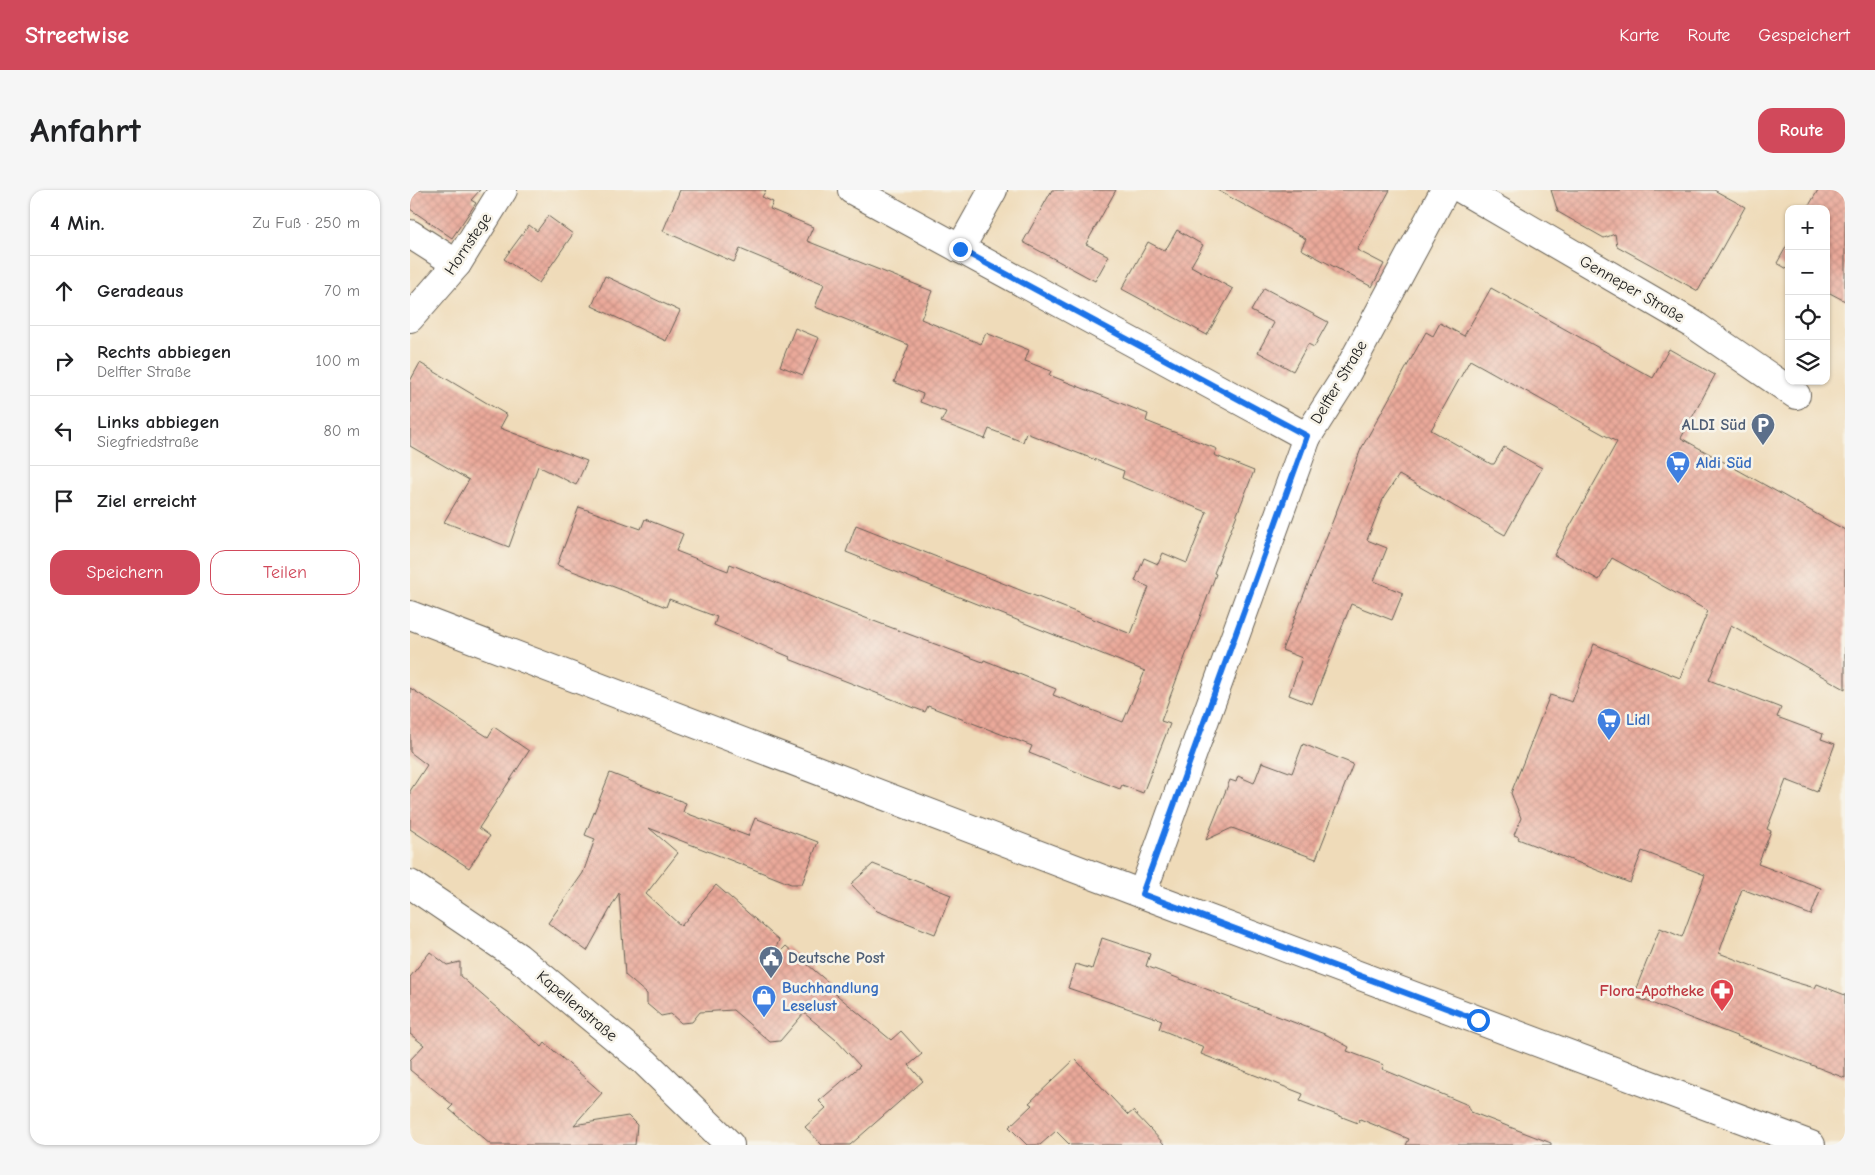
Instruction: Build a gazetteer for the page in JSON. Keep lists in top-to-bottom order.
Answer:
{
  "streets": {
    "street": [
      "Hornstege",
      "Genneper Straße",
      "Delfter Straße",
      "Kapellenstraße"
    ]
  },
  "places": {
    "parking": ["ALDI Süd"],
    "supermarket": ["Aldi Süd", "Lidl"],
    "public building": ["Deutsche Post"],
    "pharmacy": ["Flora-Apotheke"],
    "shop": ["Buchhandlung Leselust"]
  },
  "page": {
    "header": "Streetwise",
    "nav": ["Karte", "Route", "Gespeichert"],
    "buttons": [
      "Route",
      ["Speichern", "Teilen"]
    ],
    "title": "Anfahrt",
    "heading": ["4 Min.", "Zu Fuß · 250 m"],
    "map_buttons": ["+", "−"],
    "list": [
      ["Geradeaus", "70 m"],
      ["Rechts abbiegen", "Delfter Straße", "100 m"],
      ["Links abbiegen", "Siegfriedstraße", "80 m"],
      "Ziel erreicht"
    ]
  }
}
